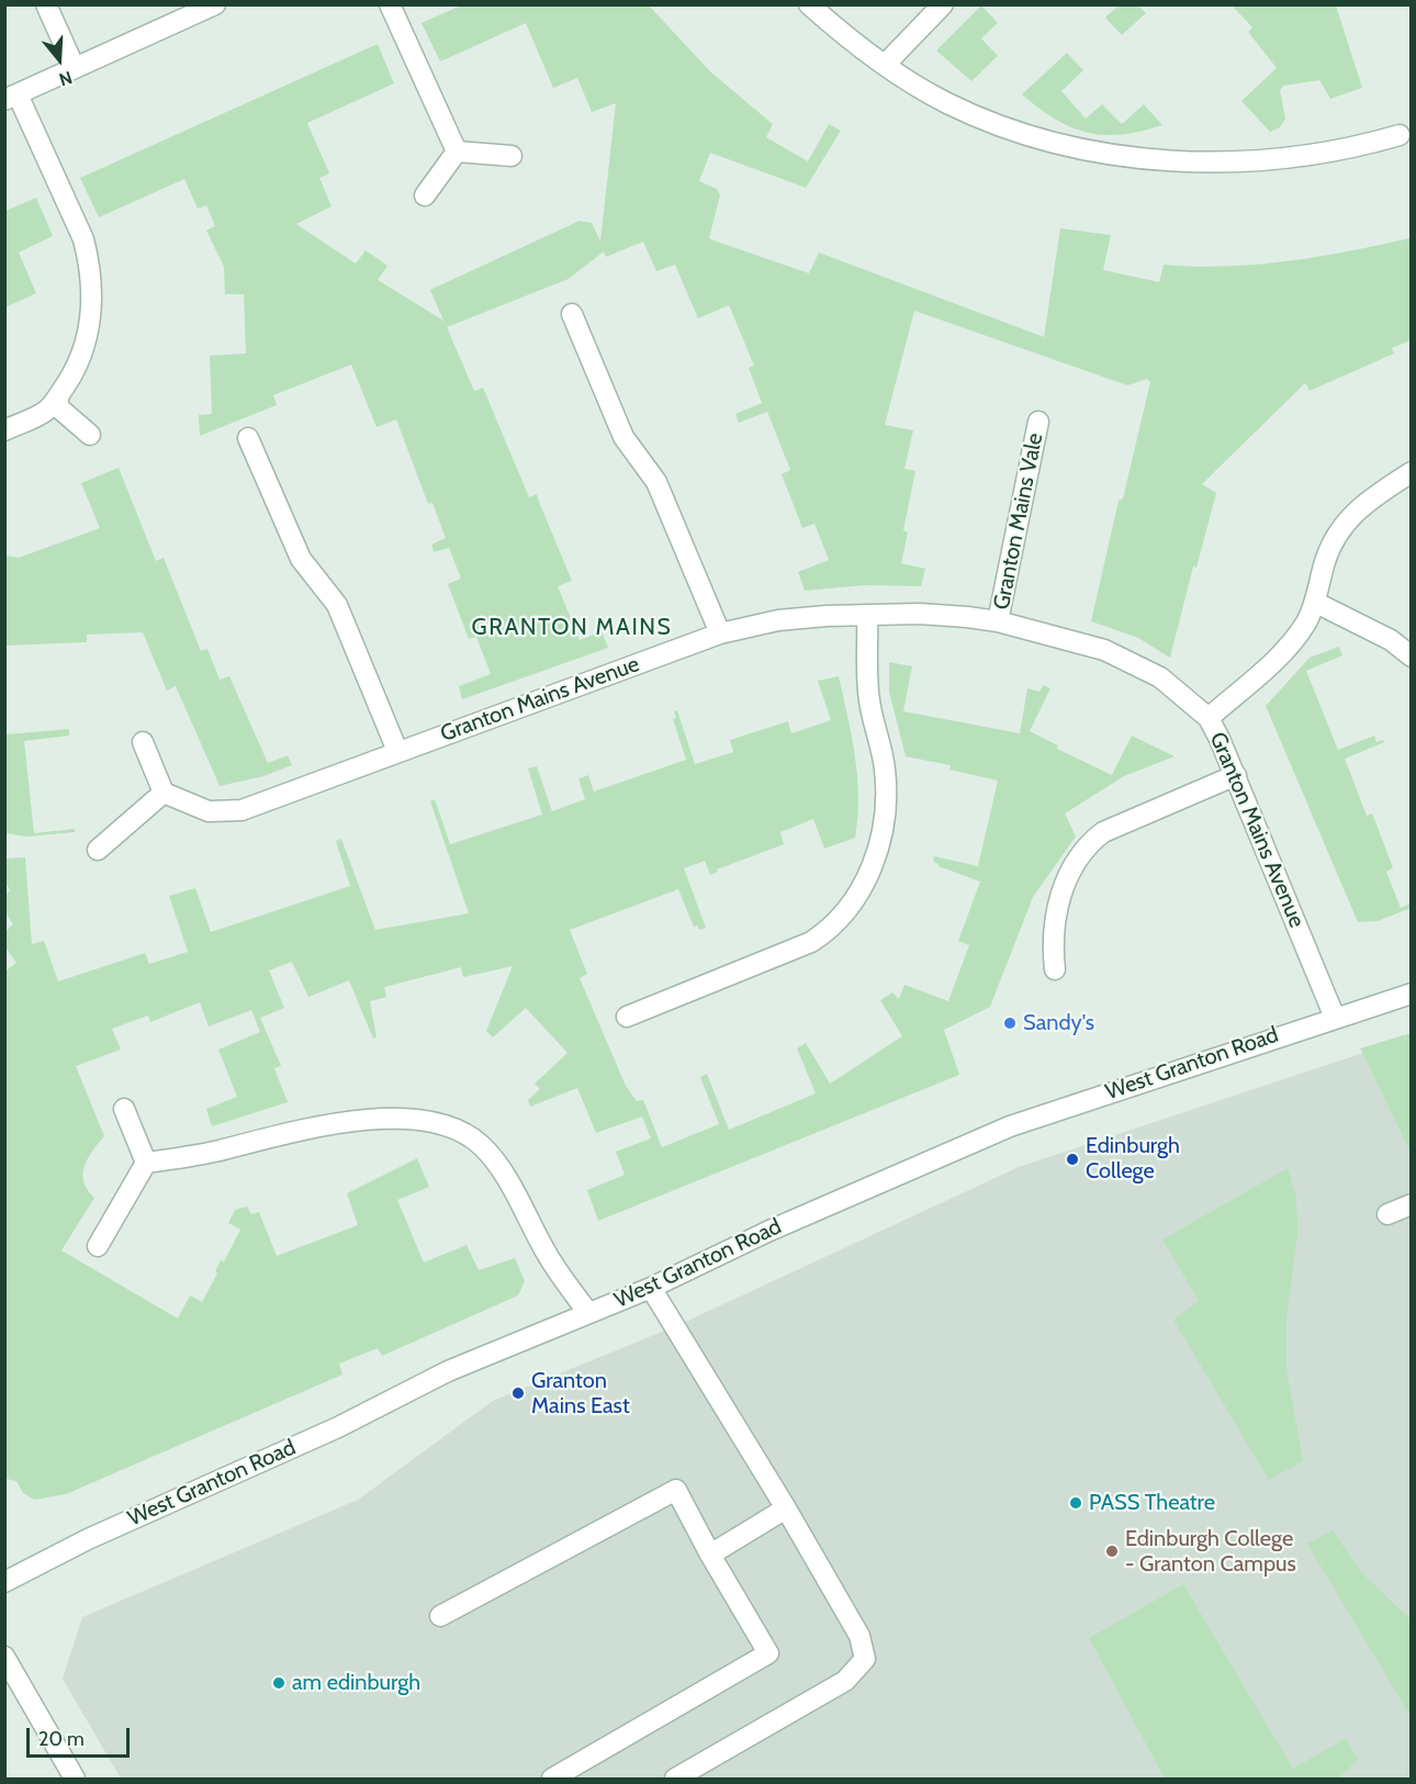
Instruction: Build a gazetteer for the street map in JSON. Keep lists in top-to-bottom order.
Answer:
{
  "streets": {
    "street": ["Granton Mains Vale", "Granton Mains Avenue", "West Granton Road"]
  },
  "crossings": [
    ["Granton Mains Vale", "Granton Mains Avenue"],
    ["Granton Mains Avenue", "West Granton Road"]
  ],
  "districts": ["GRANTON MAINS"],
  "places": [
    "Sandy's",
    "Edinburgh College",
    "Granton Mains East",
    "PASS Theatre",
    "Edinburgh College - Granton Campus",
    "am edinburgh"
  ],
  "scale_bar": "20 m",
  "north": "bottom"
}
